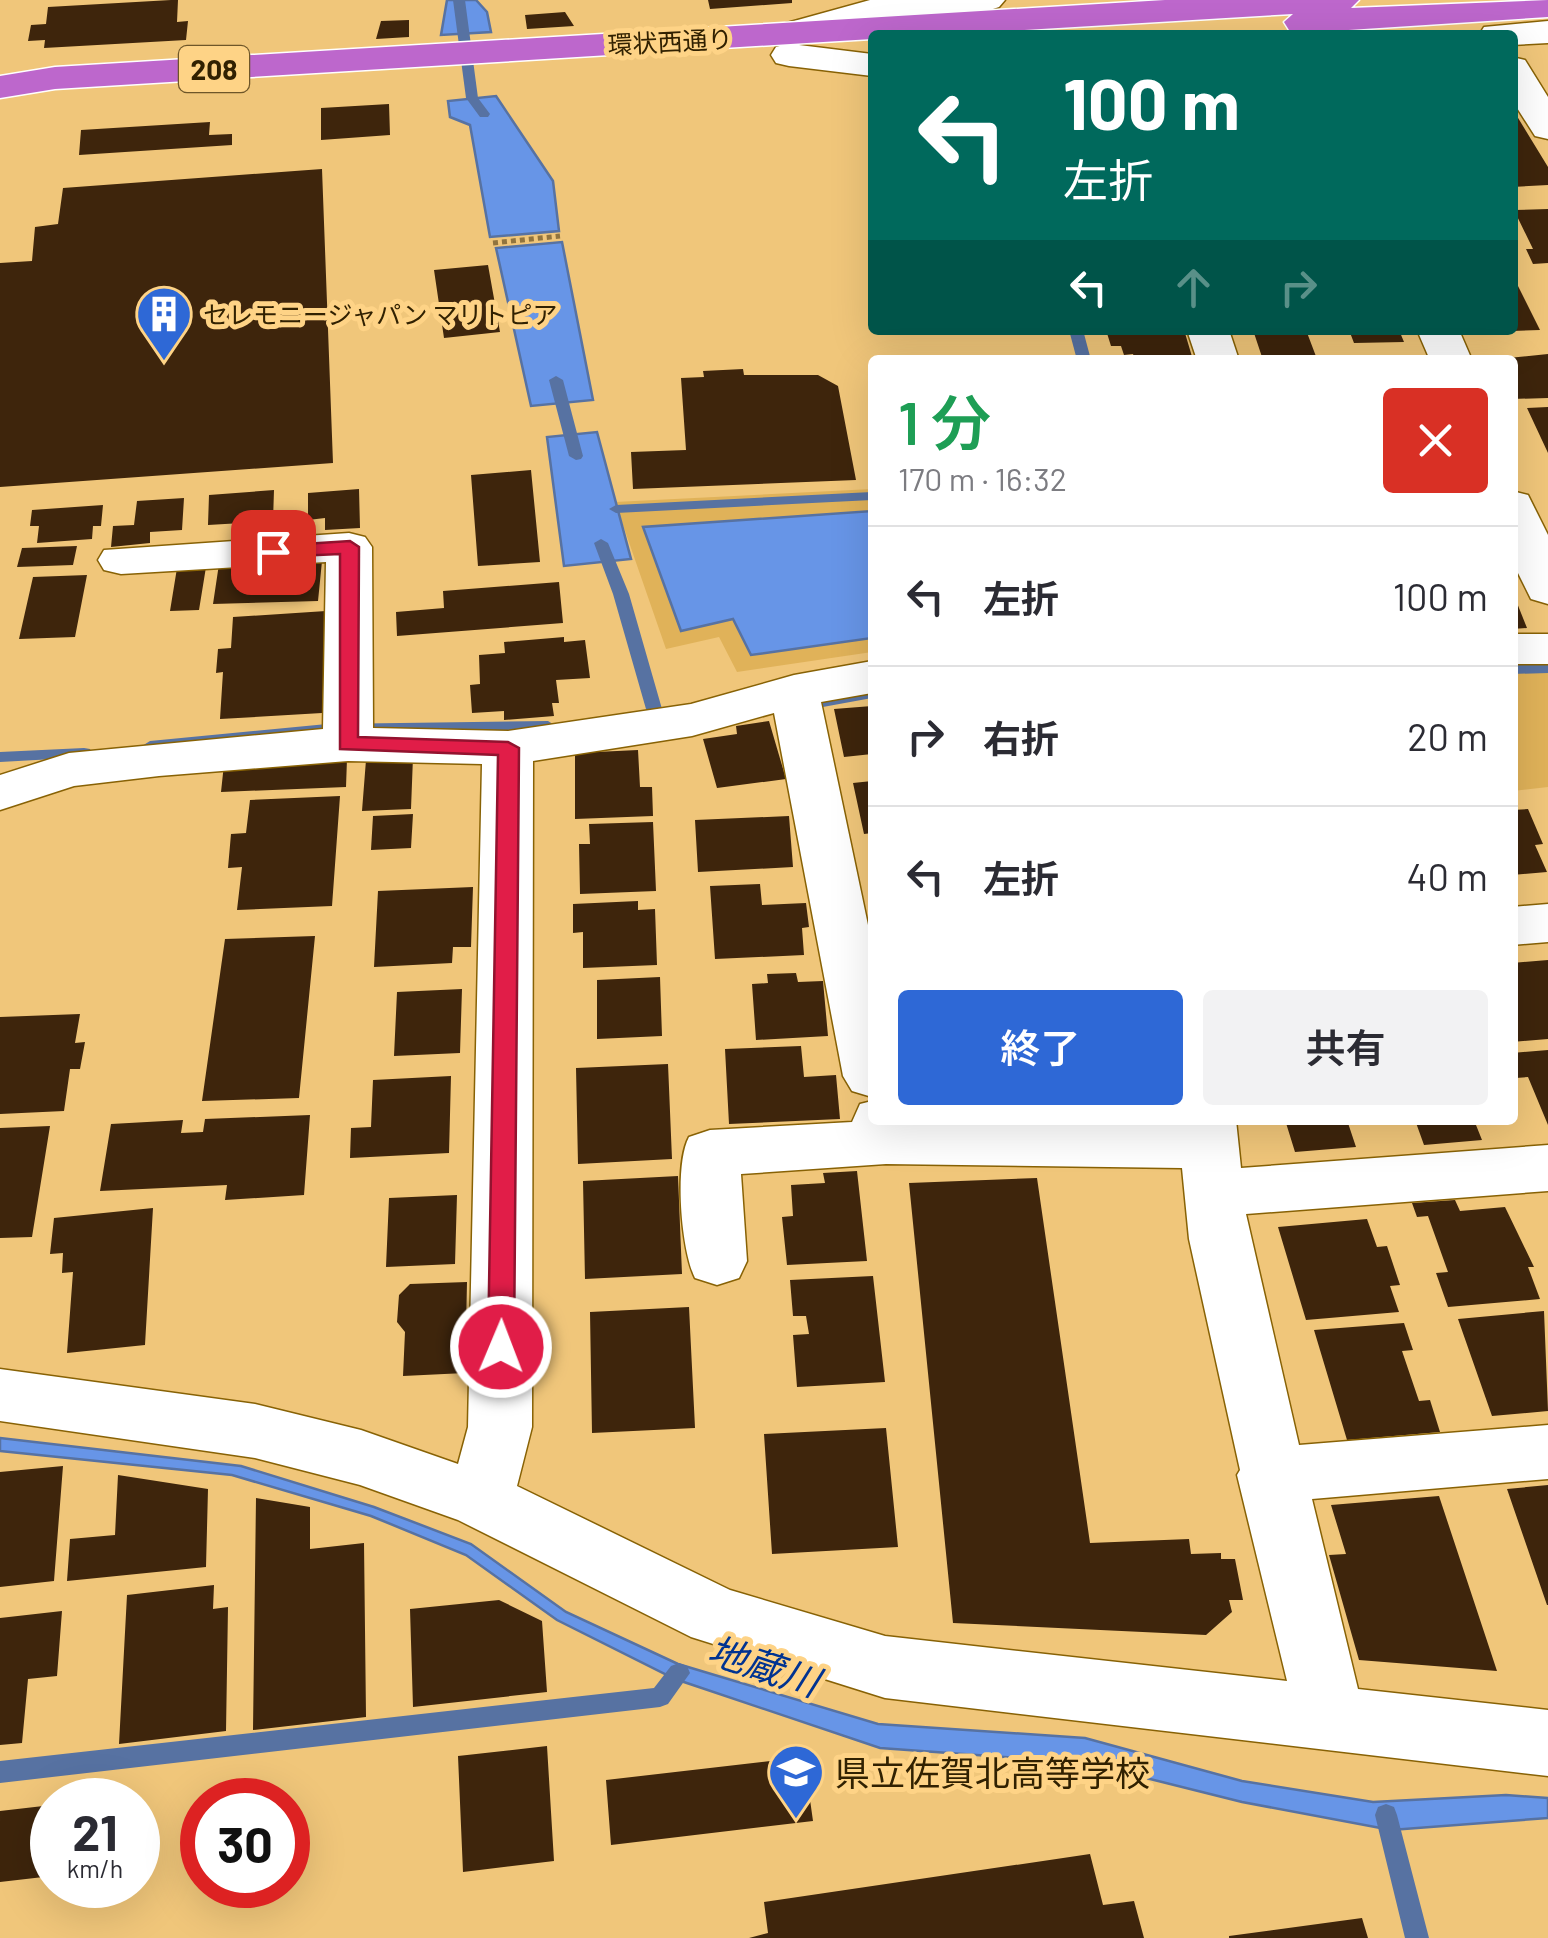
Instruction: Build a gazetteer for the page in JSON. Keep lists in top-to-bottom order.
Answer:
{
  "streets": {
    "highway": ["環状西通り", "208"]
  },
  "water": ["地蔵川"],
  "places": {
    "building": ["セレモニージャパン マリトピア"],
    "school or university": ["県立佐賀北高等学校"]
  },
  "page": {
    "turn": ["100 m", "左折"],
    "heading": ["1 分", "170 m · 16:32"],
    "list": [
      {
        "name": "左折",
        "value": "100 m"
      },
      {
        "name": "右折",
        "value": "20 m"
      },
      {
        "name": "左折",
        "value": "40 m"
      }
    ],
    "buttons": ["終了", "共有"],
    "speed": "21 km/h",
    "limit": "30"
  }
}
